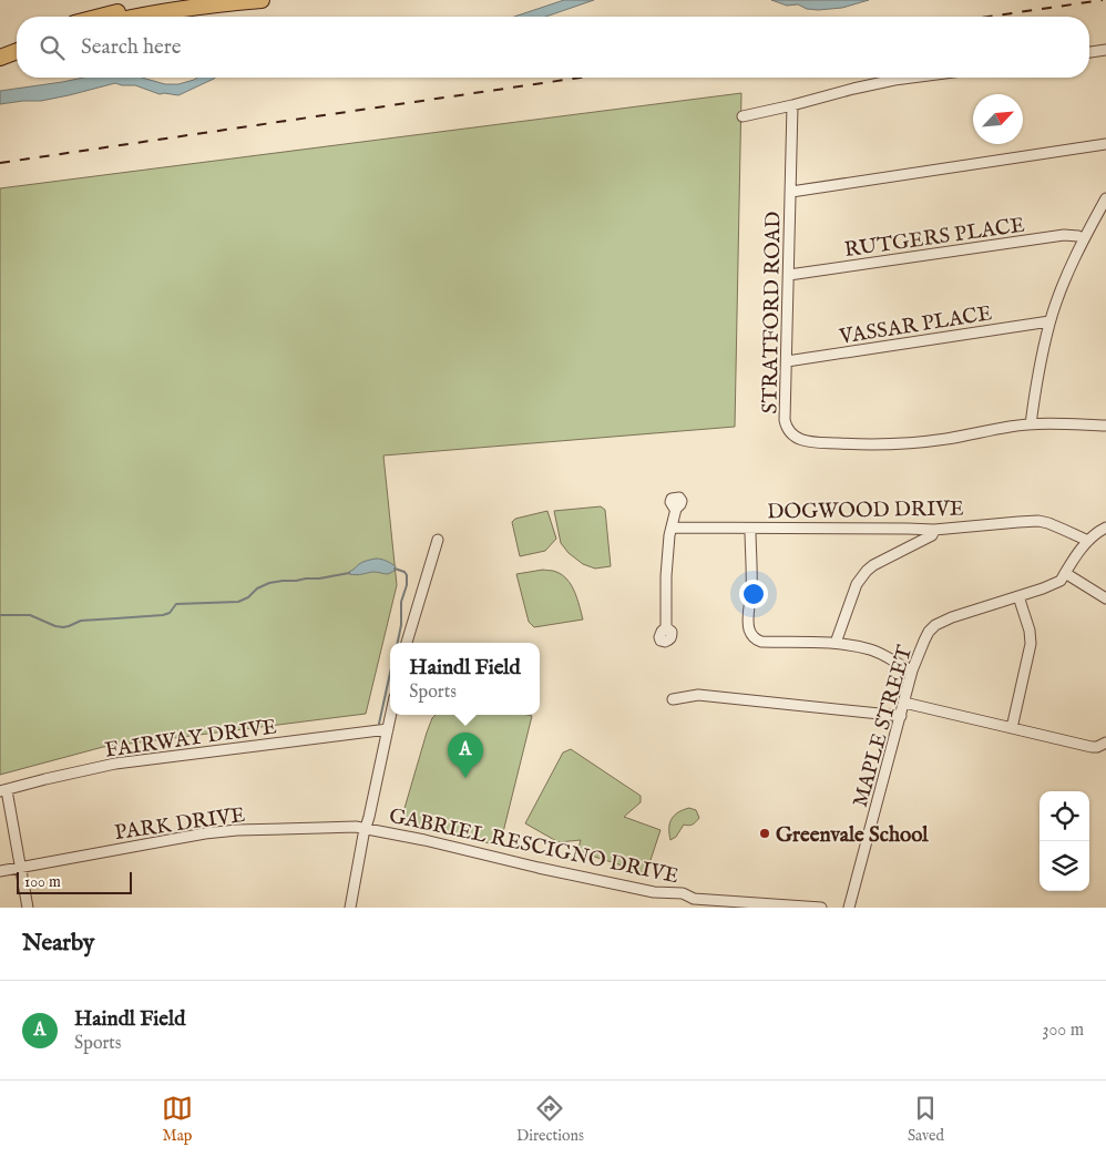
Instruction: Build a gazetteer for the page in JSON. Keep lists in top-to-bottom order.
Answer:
{
  "streets": {
    "street": [
      "RUTGERS PLACE",
      "STRATFORD ROAD",
      "VASSAR PLACE",
      "DOGWOOD DRIVE",
      "MAPLE STREET",
      "FAIRWAY DRIVE",
      "PARK DRIVE",
      "GABRIEL RESCIGNO DRIVE"
    ]
  },
  "crossings": [
    ["RUTGERS PLACE", "STRATFORD ROAD"],
    ["STRATFORD ROAD", "VASSAR PLACE"],
    ["DOGWOOD DRIVE", "MAPLE STREET"],
    ["PARK DRIVE", "GABRIEL RESCIGNO DRIVE"]
  ],
  "places": ["Greenvale School"],
  "scale_bar": "100 m",
  "north": "top right",
  "page": {
    "search": "Search here",
    "popup": ["Haindl Field", "Sports"],
    "pins": "A",
    "scale": "100 m",
    "heading": "Nearby",
    "list": [
      {
        "mark": "A",
        "name": "Haindl Field",
        "note": "Sports",
        "value": "300 m"
      }
    ],
    "nav": ["Map", "Directions", "Saved"]
  }
}
